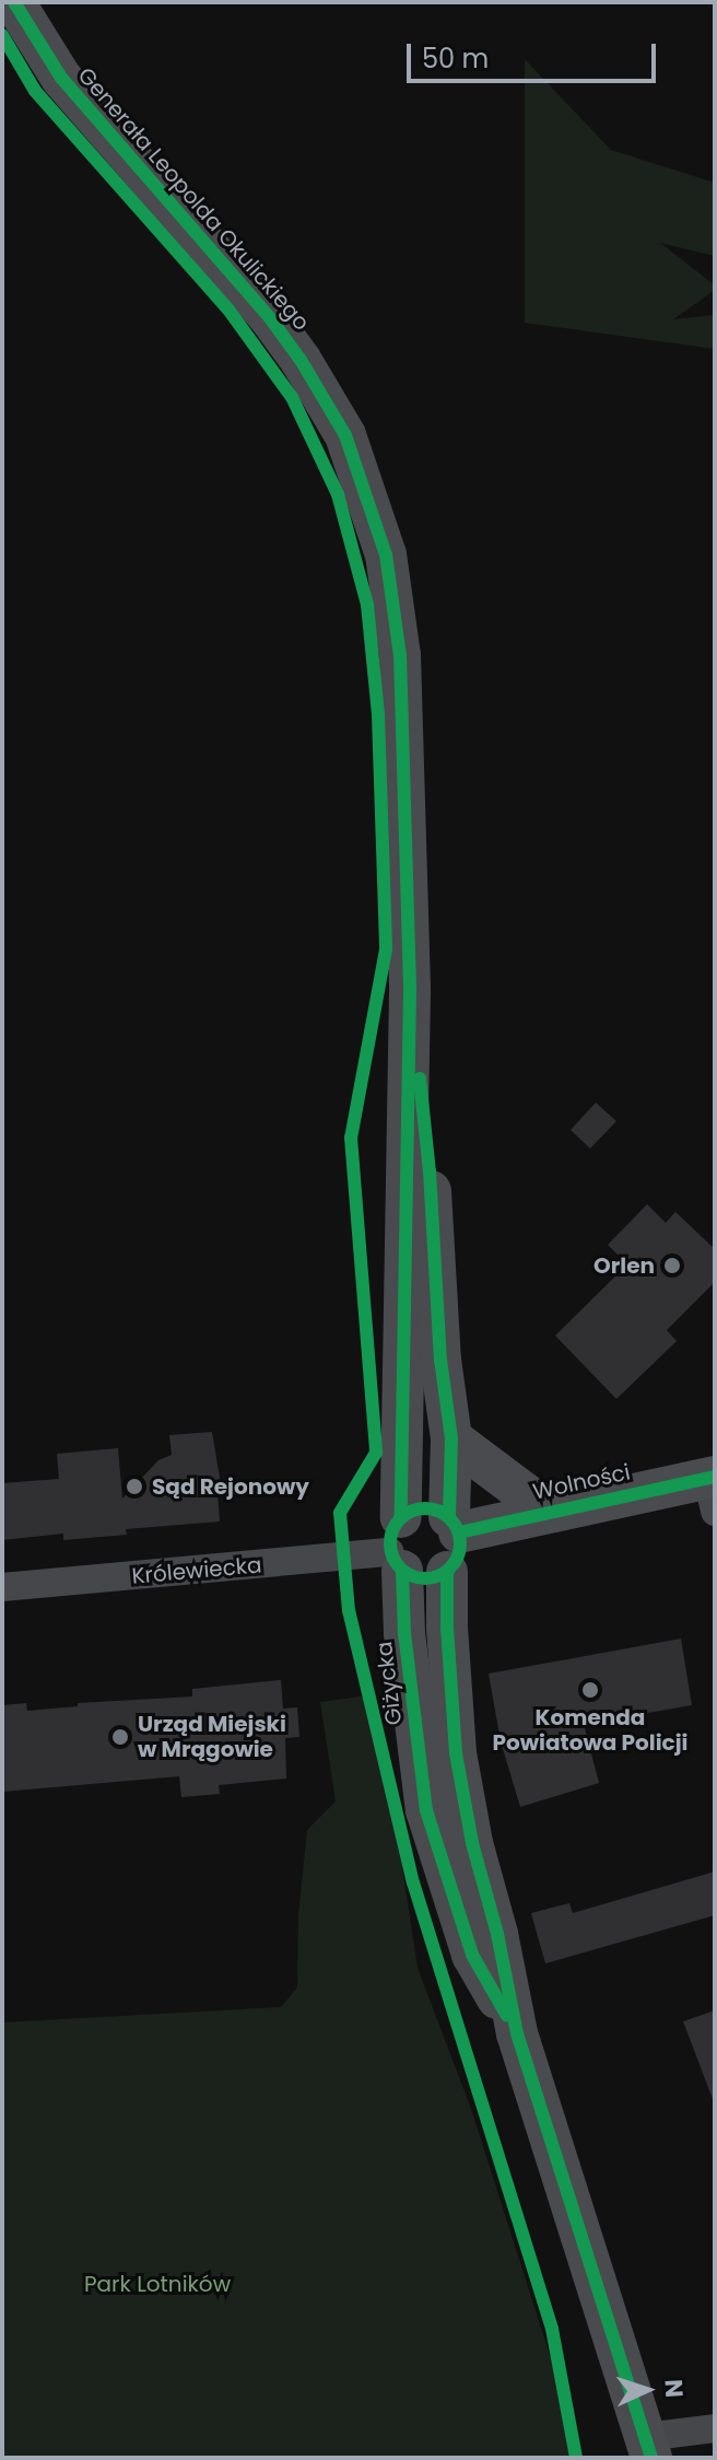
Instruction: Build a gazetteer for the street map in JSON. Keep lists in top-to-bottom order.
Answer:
{
  "streets": {
    "street": [
      "Generała Leopolda Okulickiego",
      "Wolności",
      "Królewiecka",
      "Giżycka"
    ]
  },
  "crossings": [
    ["Generała Leopolda Okulickiego", "Wolności"],
    ["Generała Leopolda Okulickiego", "Królewiecka"],
    ["Generała Leopolda Okulickiego", "Giżycka"],
    ["Wolności", "Królewiecka"],
    ["Wolności", "Giżycka"],
    ["Królewiecka", "Giżycka"]
  ],
  "parks": ["Park Lotników"],
  "places": [
    "Orlen",
    "Sąd Rejonowy",
    "Komenda Powiatowa Policji",
    "Urząd Miejski w Mrągowie"
  ],
  "scale_bar": "50 m",
  "north": "right"
}
